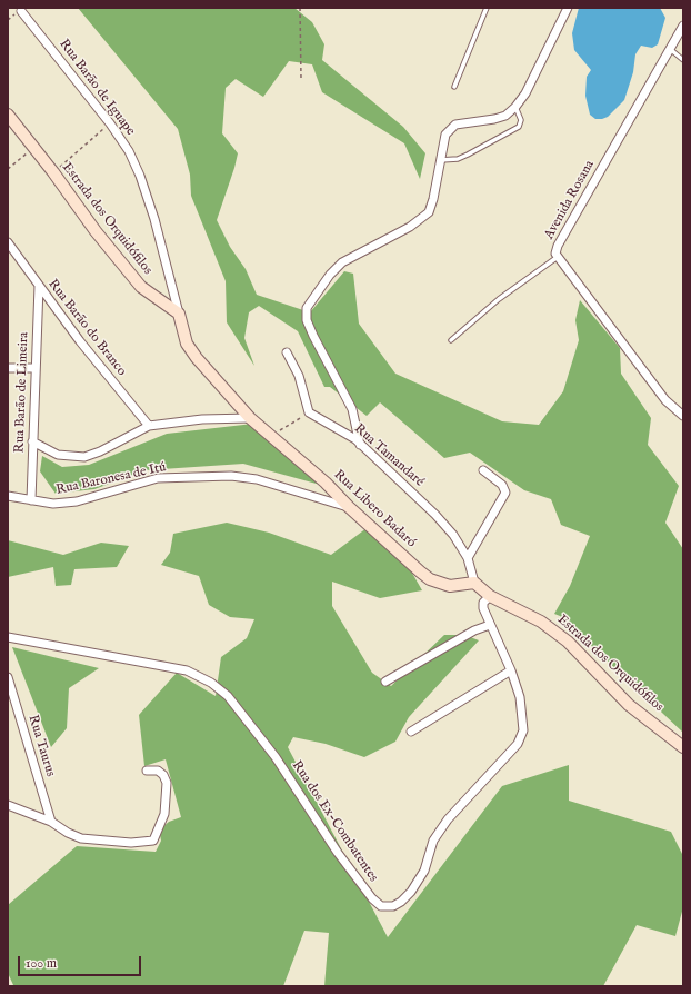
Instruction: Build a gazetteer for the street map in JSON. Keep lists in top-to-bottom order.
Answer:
{
  "streets": {
    "street": [
      "Rua Barão de Iguape",
      "Avenida Rosana",
      "Estrada dos Orquidófilos",
      "Rua Barão do Branco",
      "Rua Barão de Limeira",
      "Rua Tamandaré",
      "Rua Baronesa de Itú",
      "Rua Libero Badaró",
      "Rua Taurus",
      "Rua dos Ex-Combatentes"
    ]
  },
  "crossings": [
    ["Rua Barão de Iguape", "Estrada dos Orquidófilos"],
    ["Estrada dos Orquidófilos", "Rua dos Ex-Combatentes"],
    ["Rua Barão do Branco", "Rua Barão de Limeira"],
    ["Rua Barão de Limeira", "Rua Baronesa de Itú"],
    ["Rua Tamandaré", "Rua Libero Badaró"],
    ["Rua Baronesa de Itú", "Rua Libero Badaró"]
  ],
  "scale_bar": "100 m"
}
